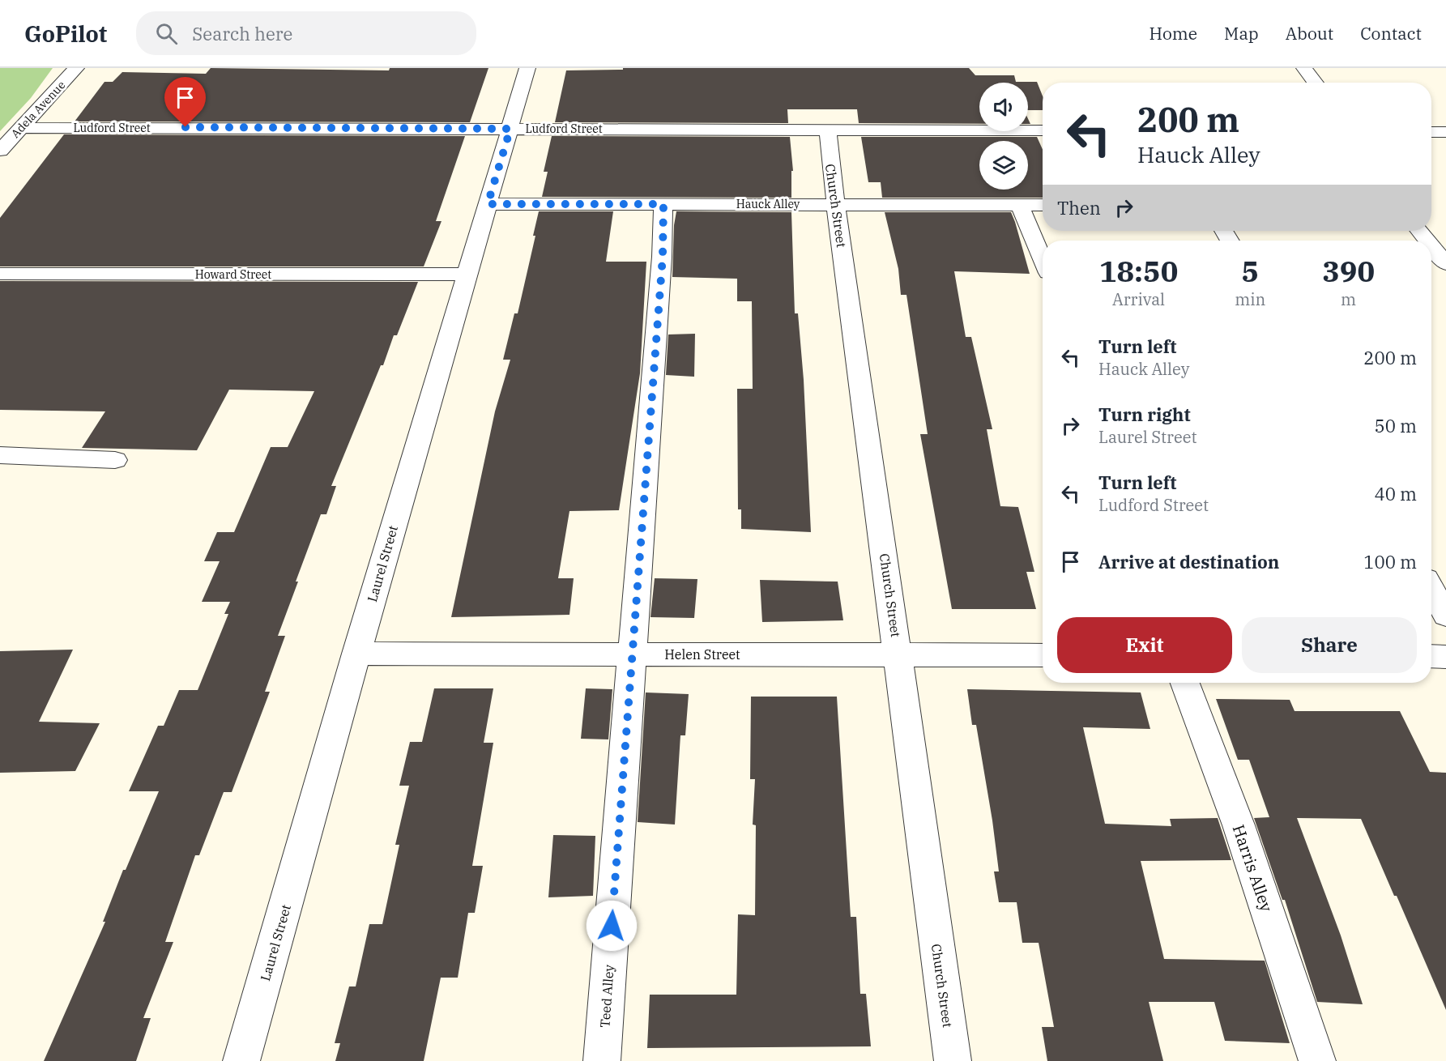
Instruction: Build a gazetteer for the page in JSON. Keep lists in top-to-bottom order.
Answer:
{
  "streets": {
    "street": [
      "Adela Avenue",
      "Ludford Street",
      "Hauck Alley",
      "Church Street",
      "Howard Street",
      "Laurel Street",
      "Helen Street",
      "Harris Alley",
      "Teed Alley"
    ]
  },
  "crossings": [
    ["Adela Avenue", "Ludford Street"],
    ["Ludford Street", "Church Street"],
    ["Ludford Street", "Laurel Street"],
    ["Hauck Alley", "Church Street"],
    ["Hauck Alley", "Laurel Street"],
    ["Hauck Alley", "Teed Alley"],
    ["Church Street", "Helen Street"],
    ["Howard Street", "Laurel Street"],
    ["Laurel Street", "Helen Street"],
    ["Helen Street", "Teed Alley"]
  ],
  "page": {
    "header": "GoPilot",
    "search": "Search here",
    "nav": [
      "Home",
      "Map",
      "About",
      "Contact"
    ],
    "turn": ["200 m", "Hauck Alley"],
    "then": "Then",
    "eta": [
      "18:50",
      "Arrival",
      "5",
      "min",
      "390",
      "m"
    ],
    "list": [
      {
        "name": "Turn left",
        "note": "Hauck Alley",
        "value": "200 m"
      },
      {
        "name": "Turn right",
        "note": "Laurel Street",
        "value": "50 m"
      },
      {
        "name": "Turn left",
        "note": "Ludford Street",
        "value": "40 m"
      },
      {
        "name": "Arrive at destination",
        "value": "100 m"
      }
    ],
    "buttons": ["Exit", "Share"]
  }
}
